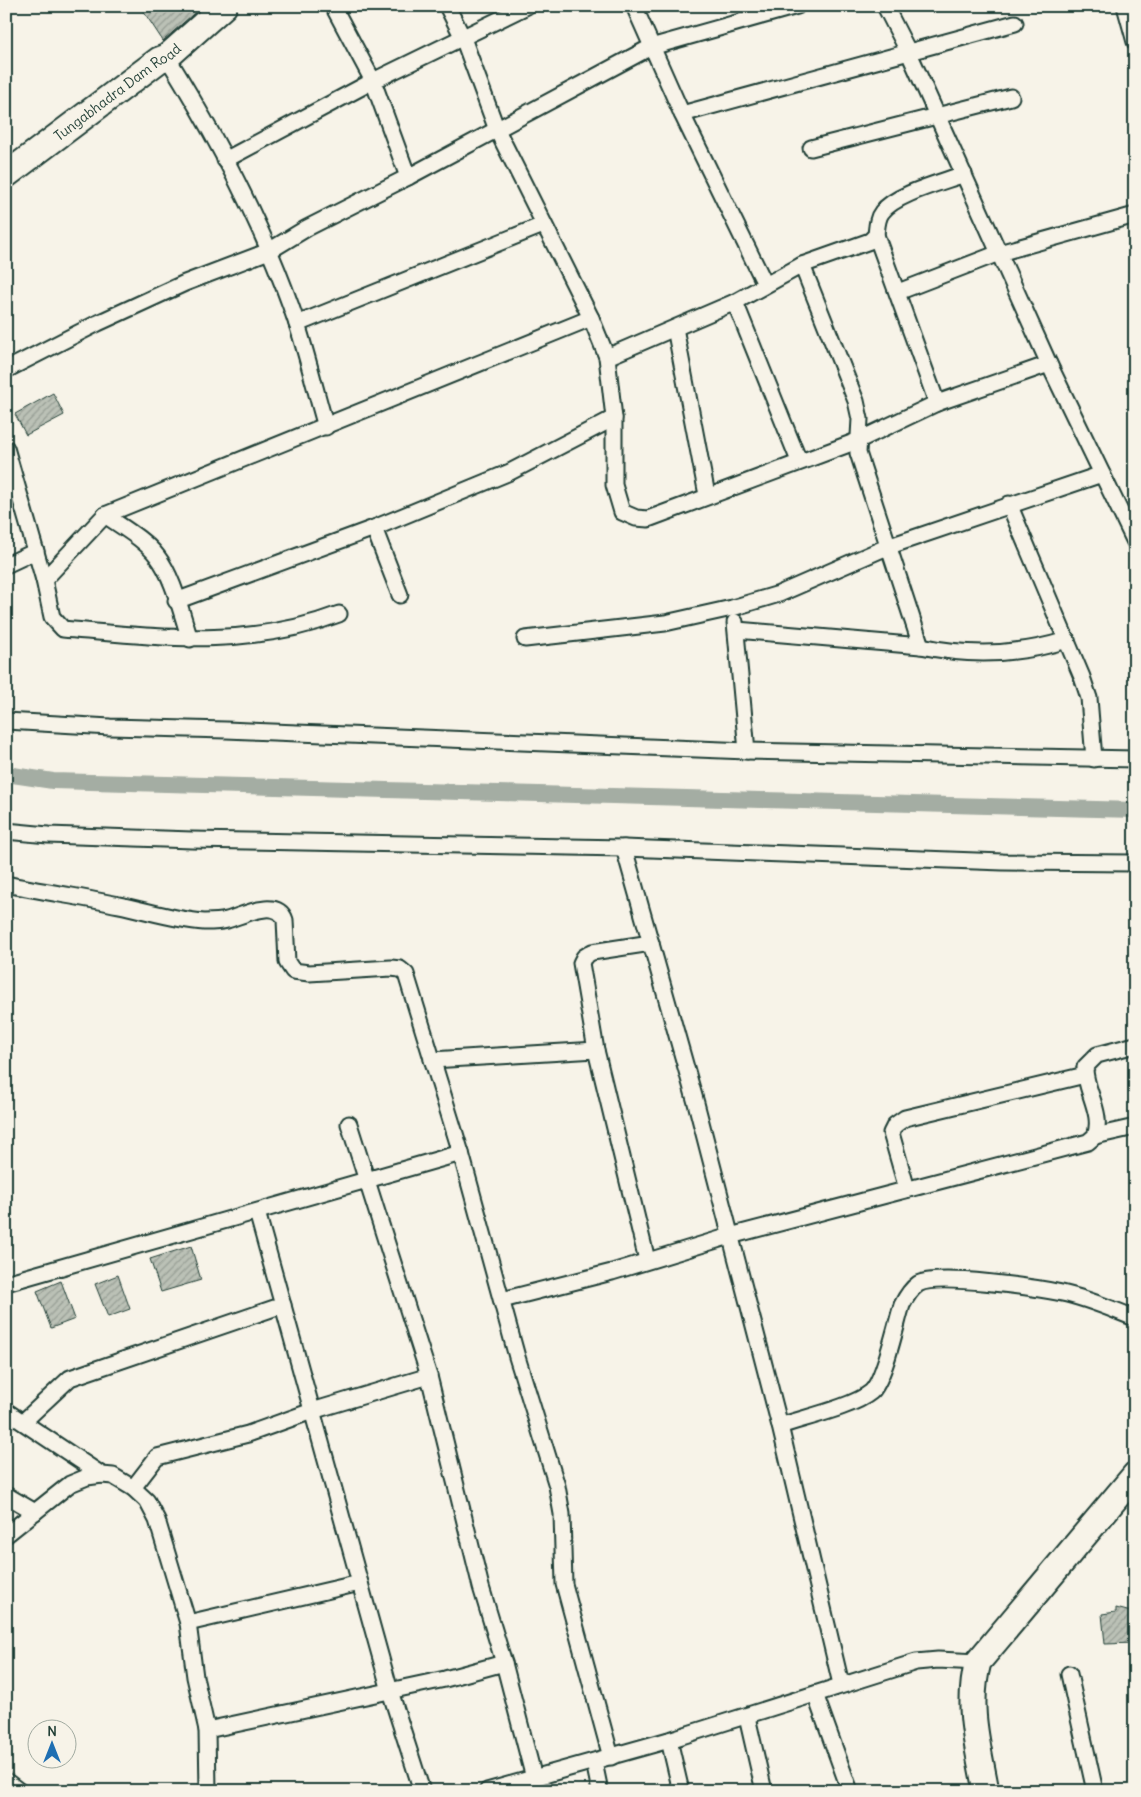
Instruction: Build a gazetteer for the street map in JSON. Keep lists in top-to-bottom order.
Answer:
{
  "streets": {
    "main road": ["Tungabhadra Dam Road"]
  },
  "north": "top"
}
